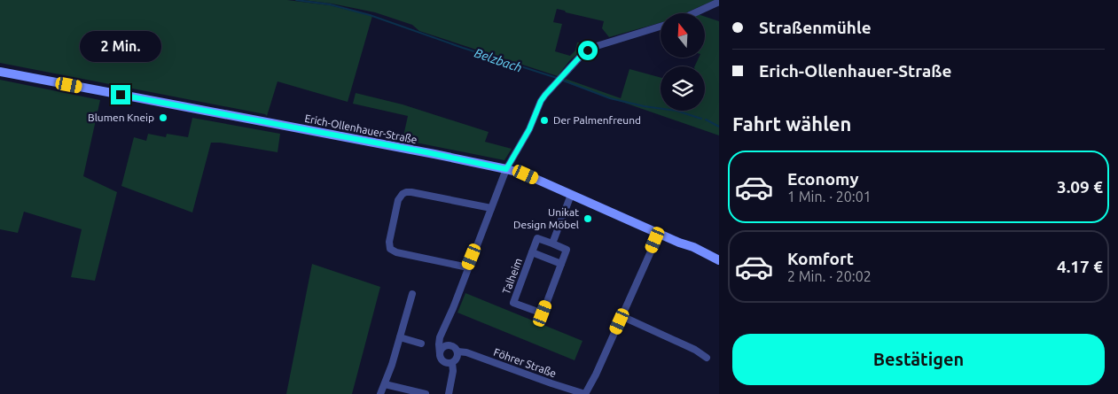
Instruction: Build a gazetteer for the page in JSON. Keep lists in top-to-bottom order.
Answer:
{
  "streets": {
    "street": ["Erich-Ollenhauer-Straße", "Talheim", "Föhrer Straße"]
  },
  "water": ["Belzbach"],
  "places": ["Blumen Kneip", "Der Palmenfreund", "Unikat Design Möbel"],
  "north": "top",
  "page": {
    "banner": ["Straßenmühle", "Erich-Ollenhauer-Straße"],
    "bubble": "2 Min.",
    "heading": "Fahrt wählen",
    "list": [
      {
        "name": "Economy",
        "note": "1 Min. · 20:01",
        "value": "3.09 €"
      },
      {
        "name": "Komfort",
        "note": "2 Min. · 20:02",
        "value": "4.17 €"
      }
    ],
    "buttons": "Bestätigen"
  }
}
